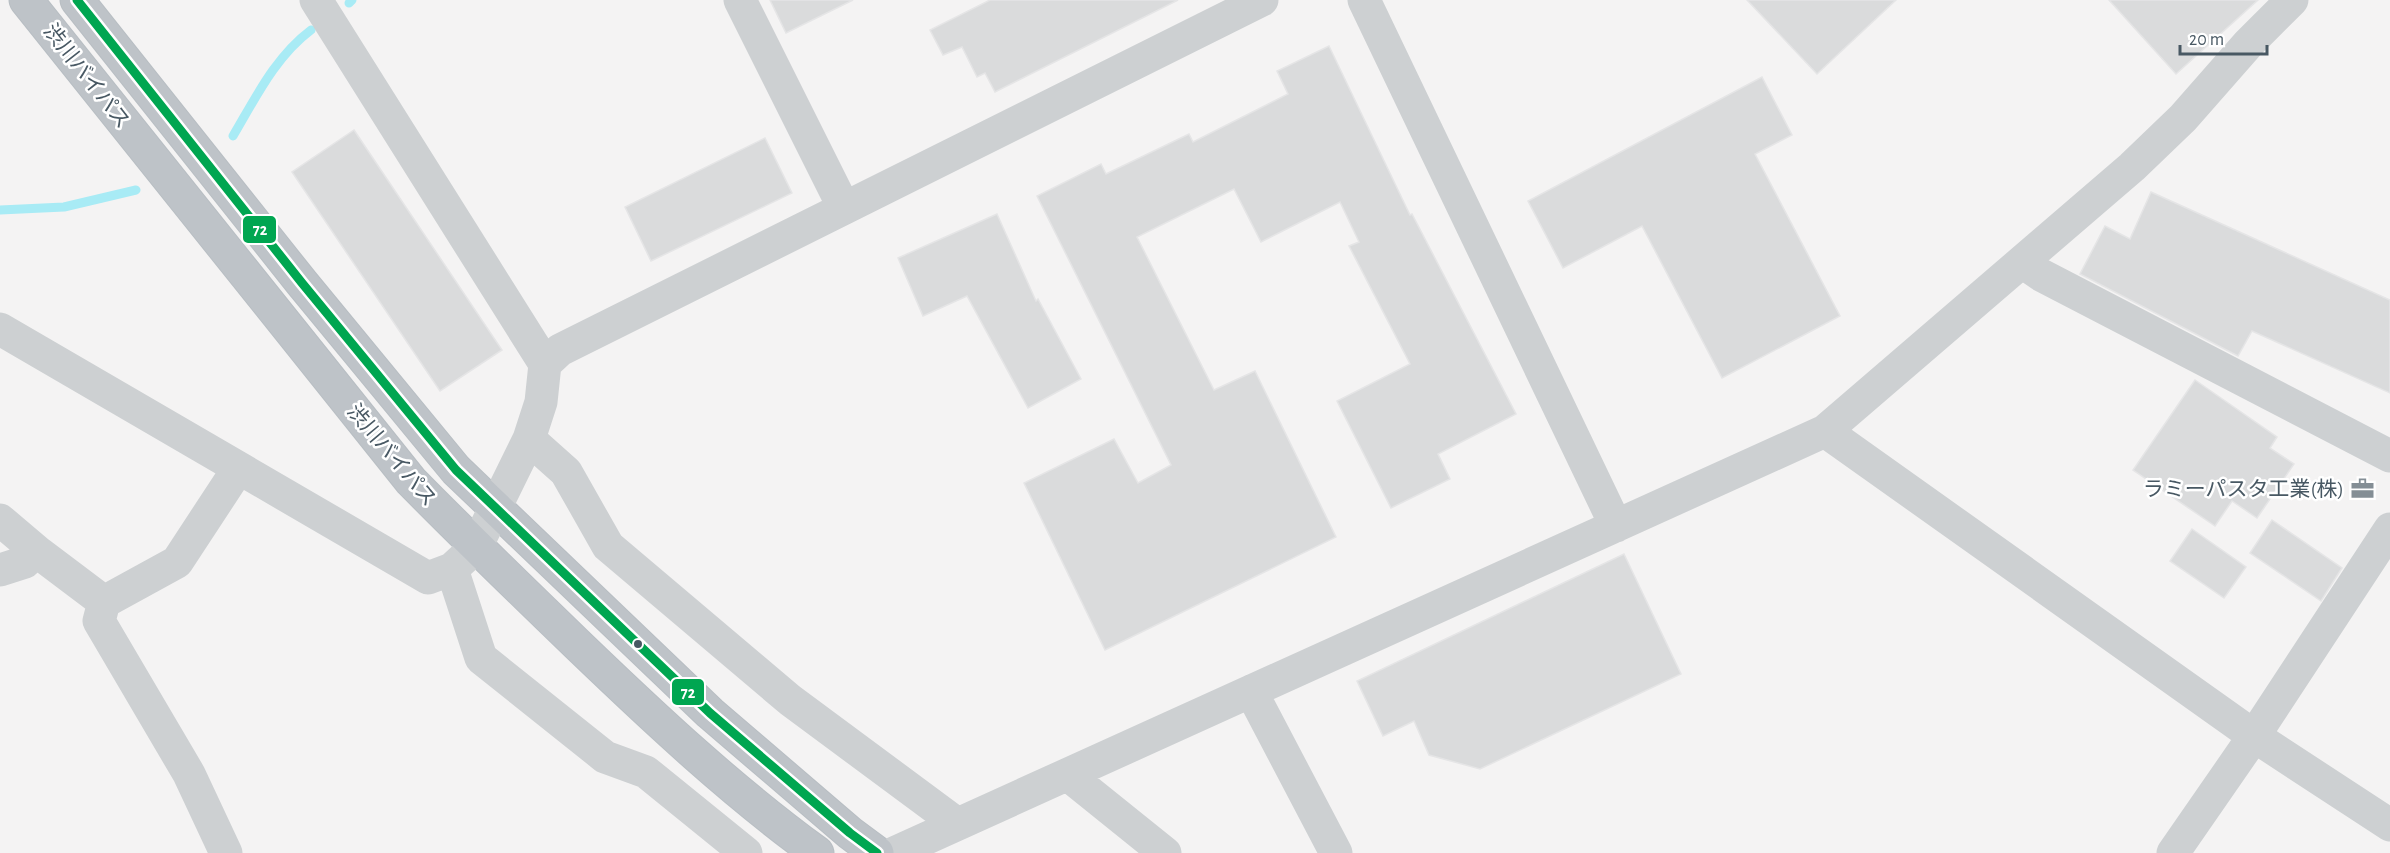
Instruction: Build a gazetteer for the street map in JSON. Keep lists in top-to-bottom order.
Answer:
{
  "streets": {
    "highway": ["渋川バイパス"]
  },
  "places": {
    "office": ["ラミーパスタ工業(株)"]
  },
  "lines": ["transit line 72"],
  "scale_bar": "20 m"
}
